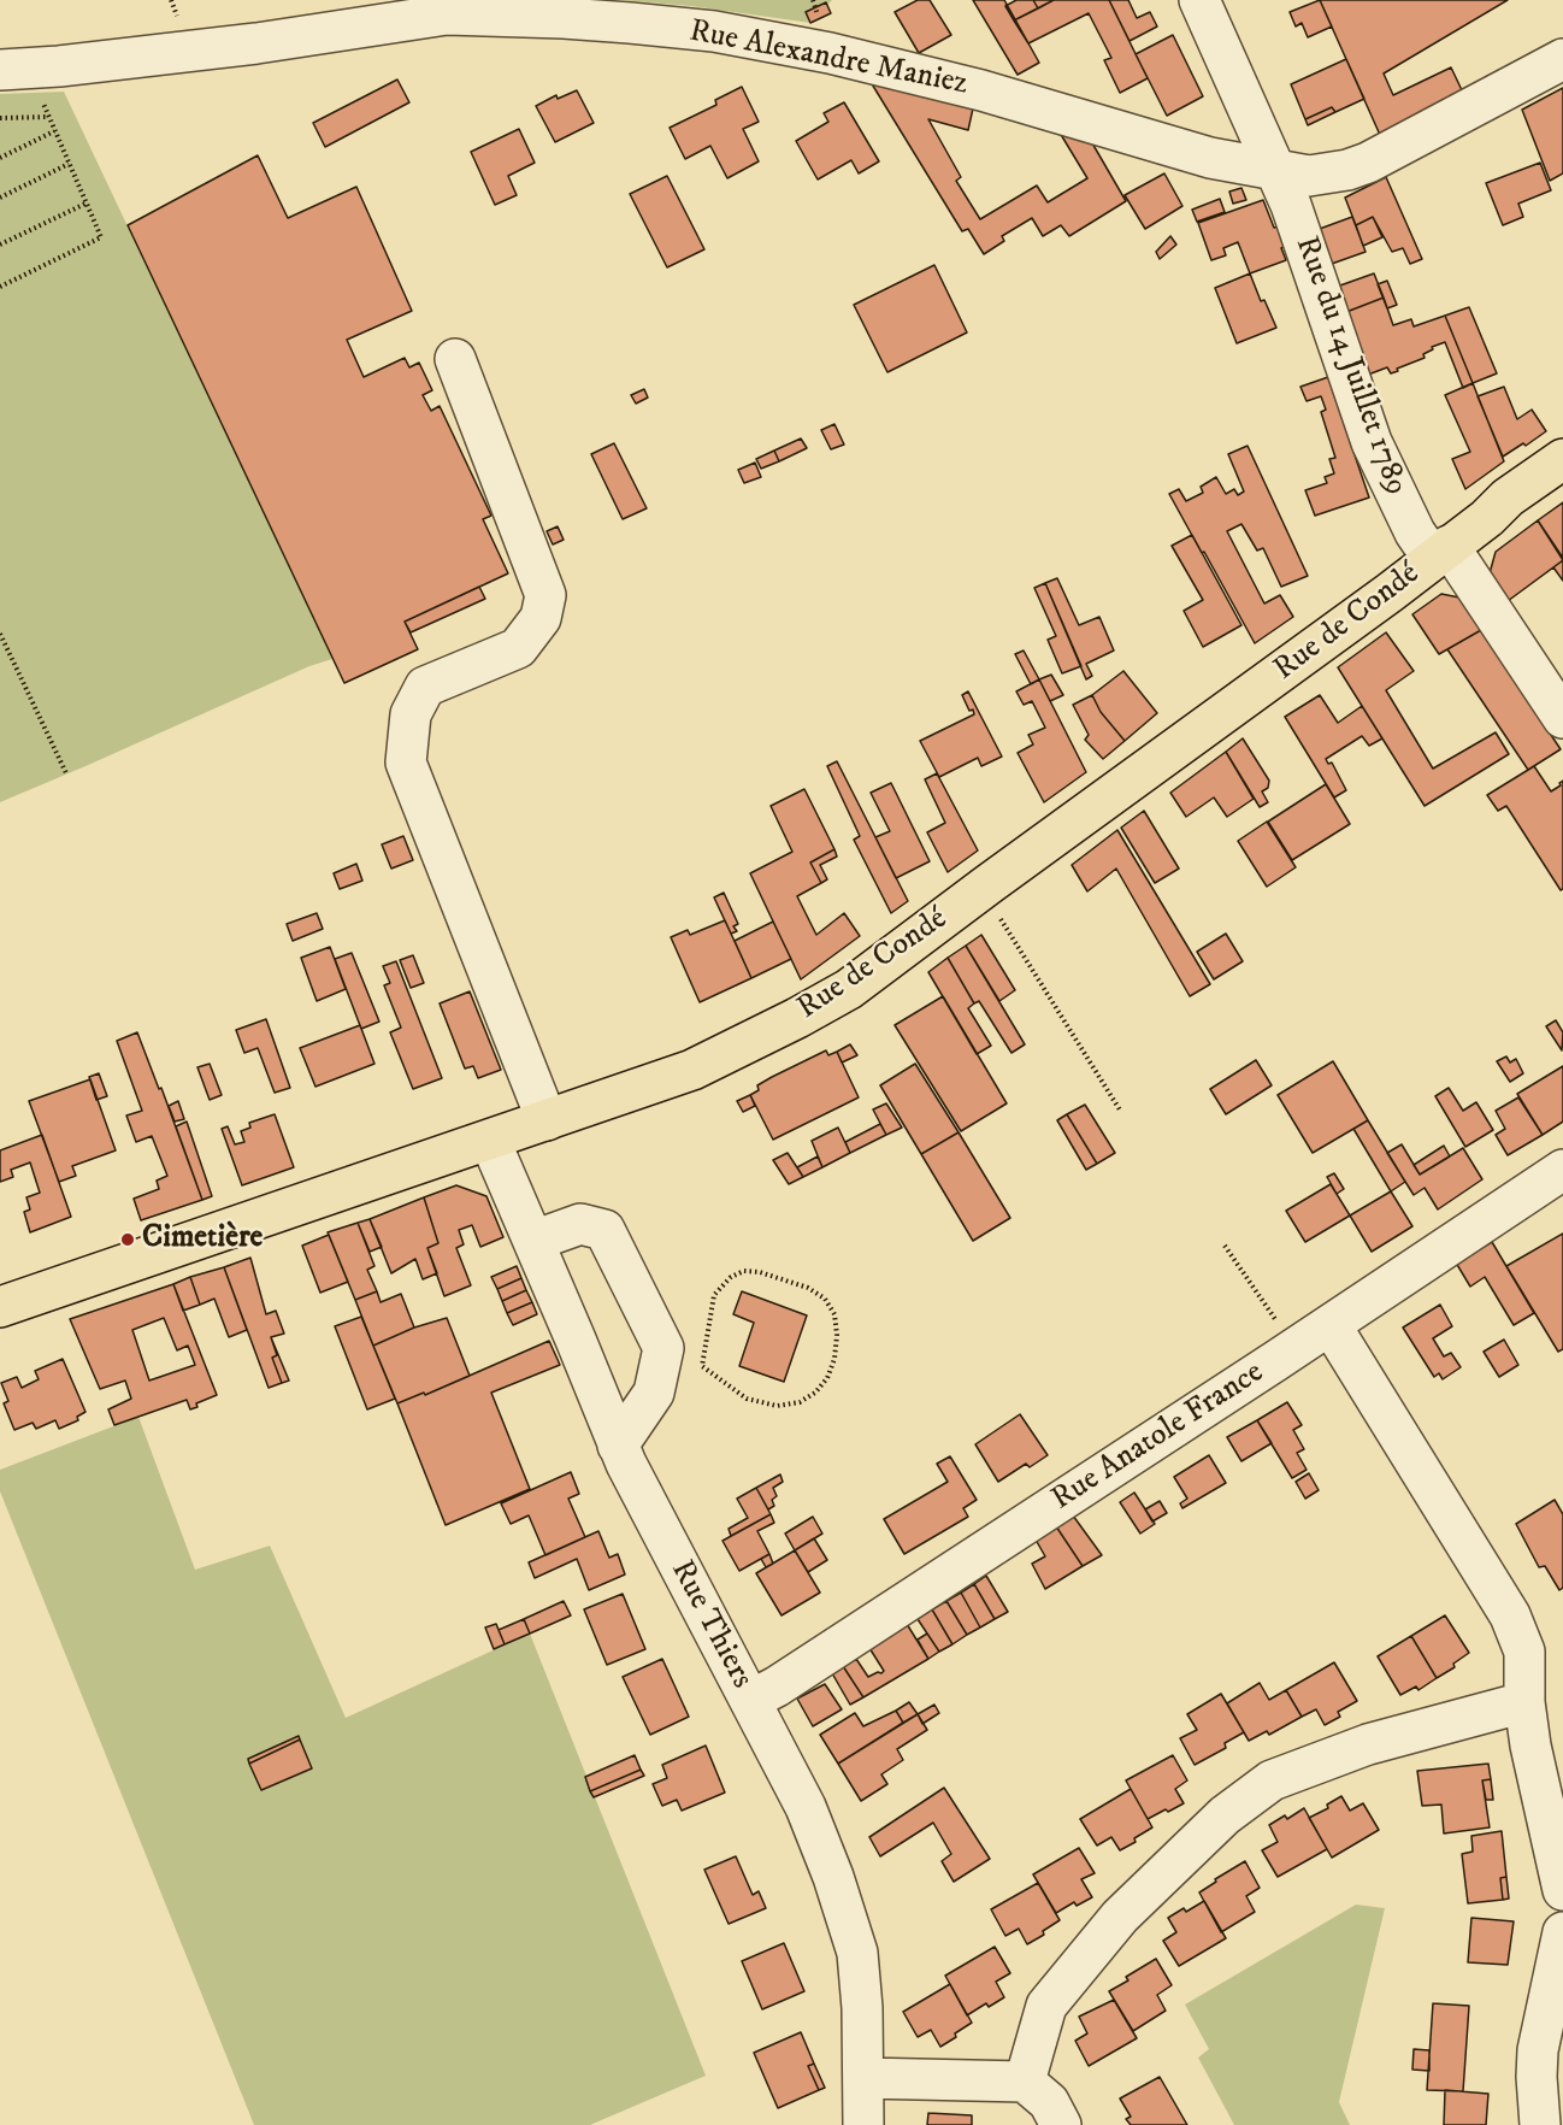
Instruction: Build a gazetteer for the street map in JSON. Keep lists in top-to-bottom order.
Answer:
{
  "streets": {
    "main road": ["Rue de Condé"],
    "street": [
      "Rue Alexandre Maniez",
      "Rue du 14 Juillet 1789",
      "Rue Anatole France",
      "Rue Thiers"
    ]
  },
  "crossings": [
    ["Rue Alexandre Maniez", "Rue du 14 Juillet 1789"],
    ["Rue du 14 Juillet 1789", "Rue de Condé"],
    ["Rue de Condé", "Rue Thiers"],
    ["Rue Anatole France", "Rue Thiers"]
  ],
  "places": ["Cimetière"]
}
